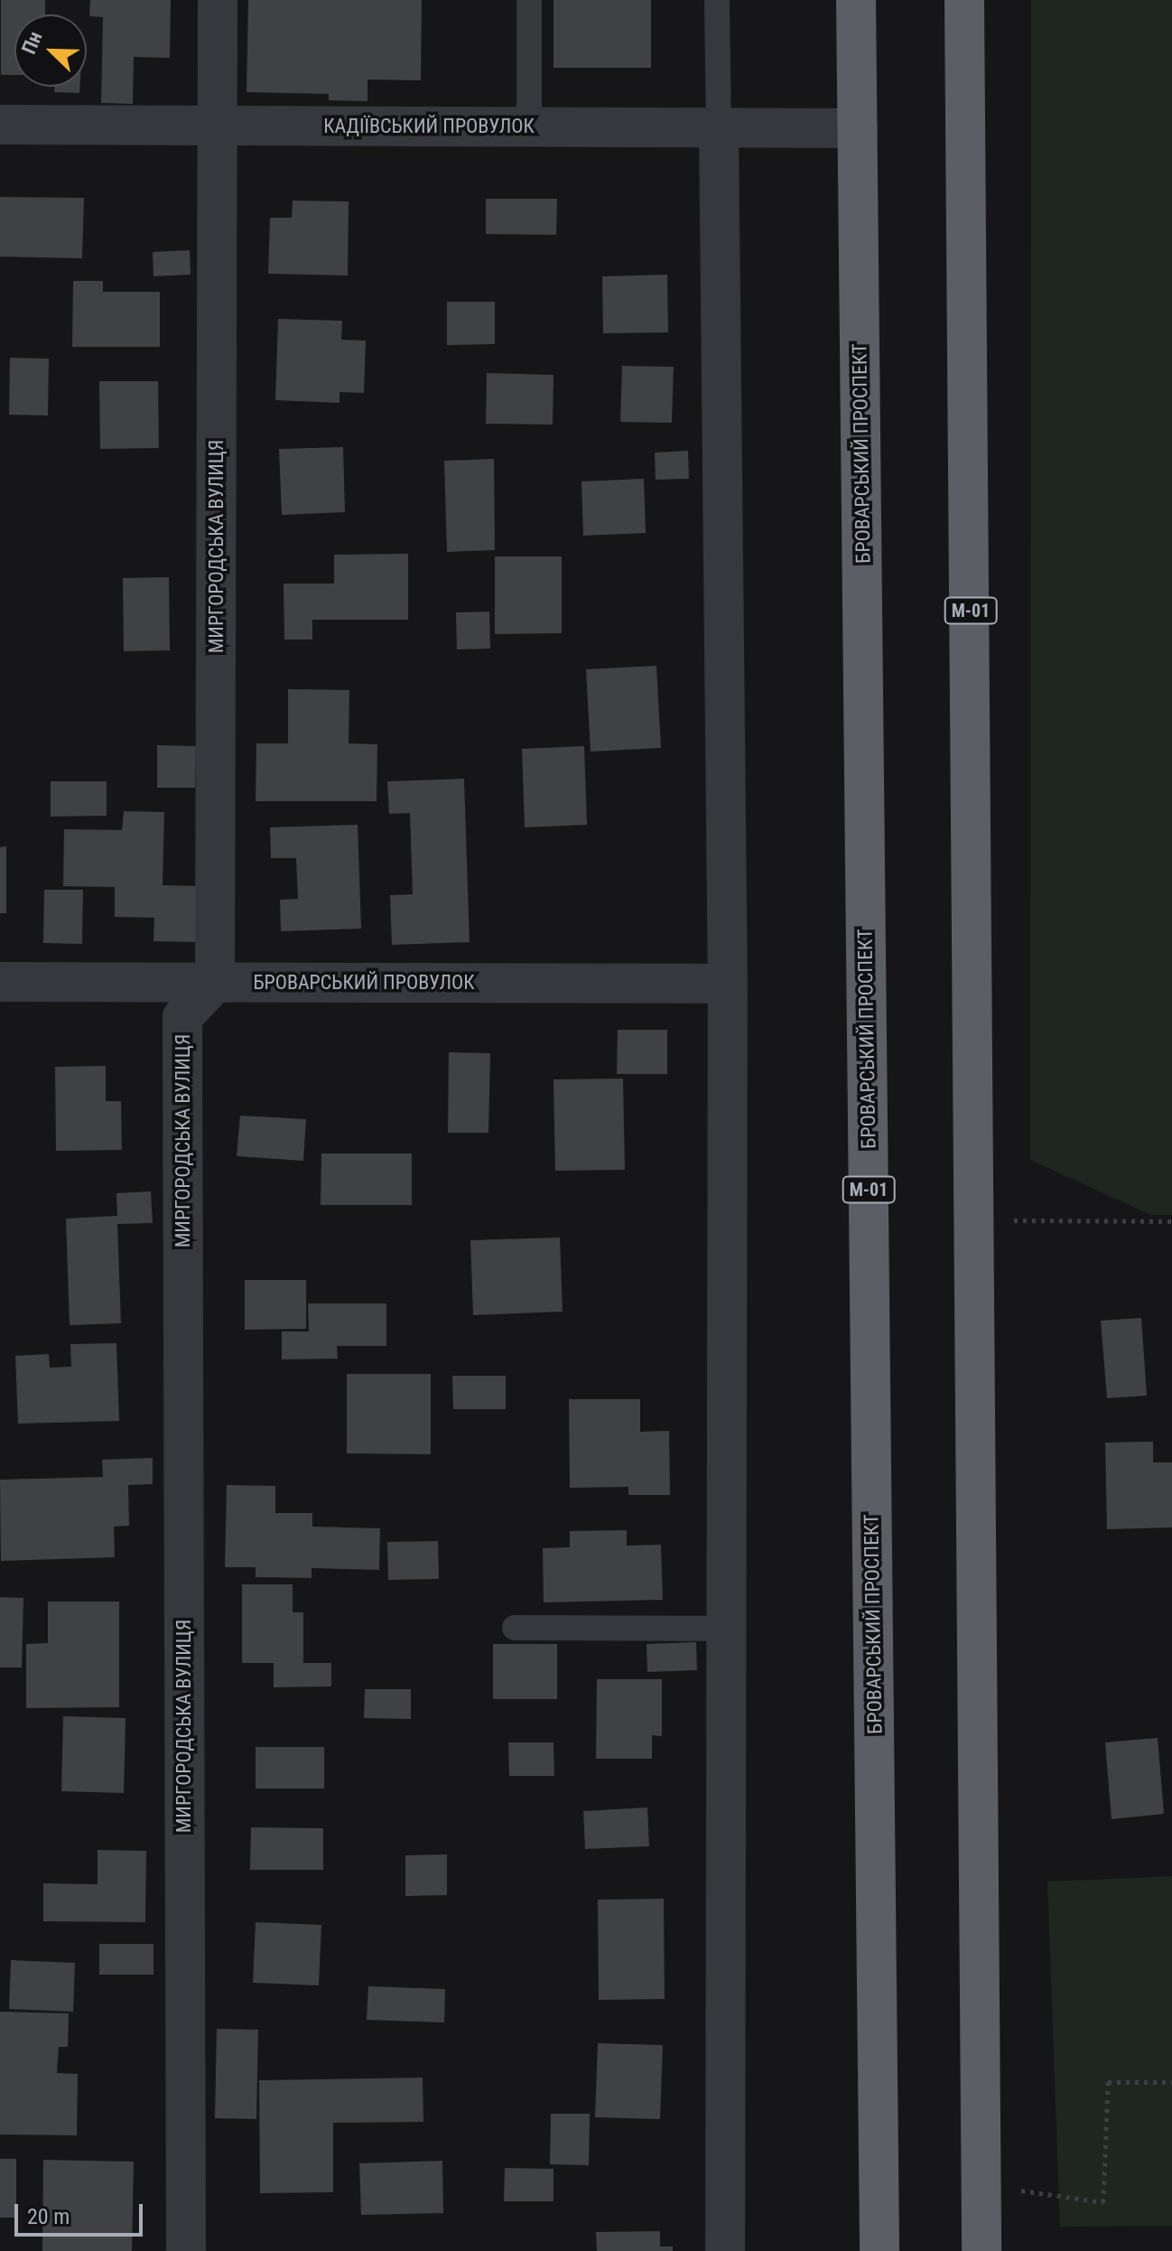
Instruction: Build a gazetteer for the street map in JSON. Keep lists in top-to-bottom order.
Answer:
{
  "streets": {
    "highway": ["БРОВАРСЬКИЙ ПРОСПЕКТ", "М-01"],
    "street": ["КАДІЇВСЬКИЙ ПРОВУЛОК", "МИРГОРОДСЬКА ВУЛИЦЯ", "БРОВАРСЬКИЙ ПРОВУЛОК"]
  },
  "crossings": [
    ["КАДІЇВСЬКИЙ ПРОВУЛОК", "БРОВАРСЬКИЙ ПРОСПЕКТ"],
    ["КАДІЇВСЬКИЙ ПРОВУЛОК", "МИРГОРОДСЬКА ВУЛИЦЯ"],
    ["МИРГОРОДСЬКА ВУЛИЦЯ", "БРОВАРСЬКИЙ ПРОВУЛОК"]
  ],
  "scale_bar": "20 m",
  "north": "top left"
}
